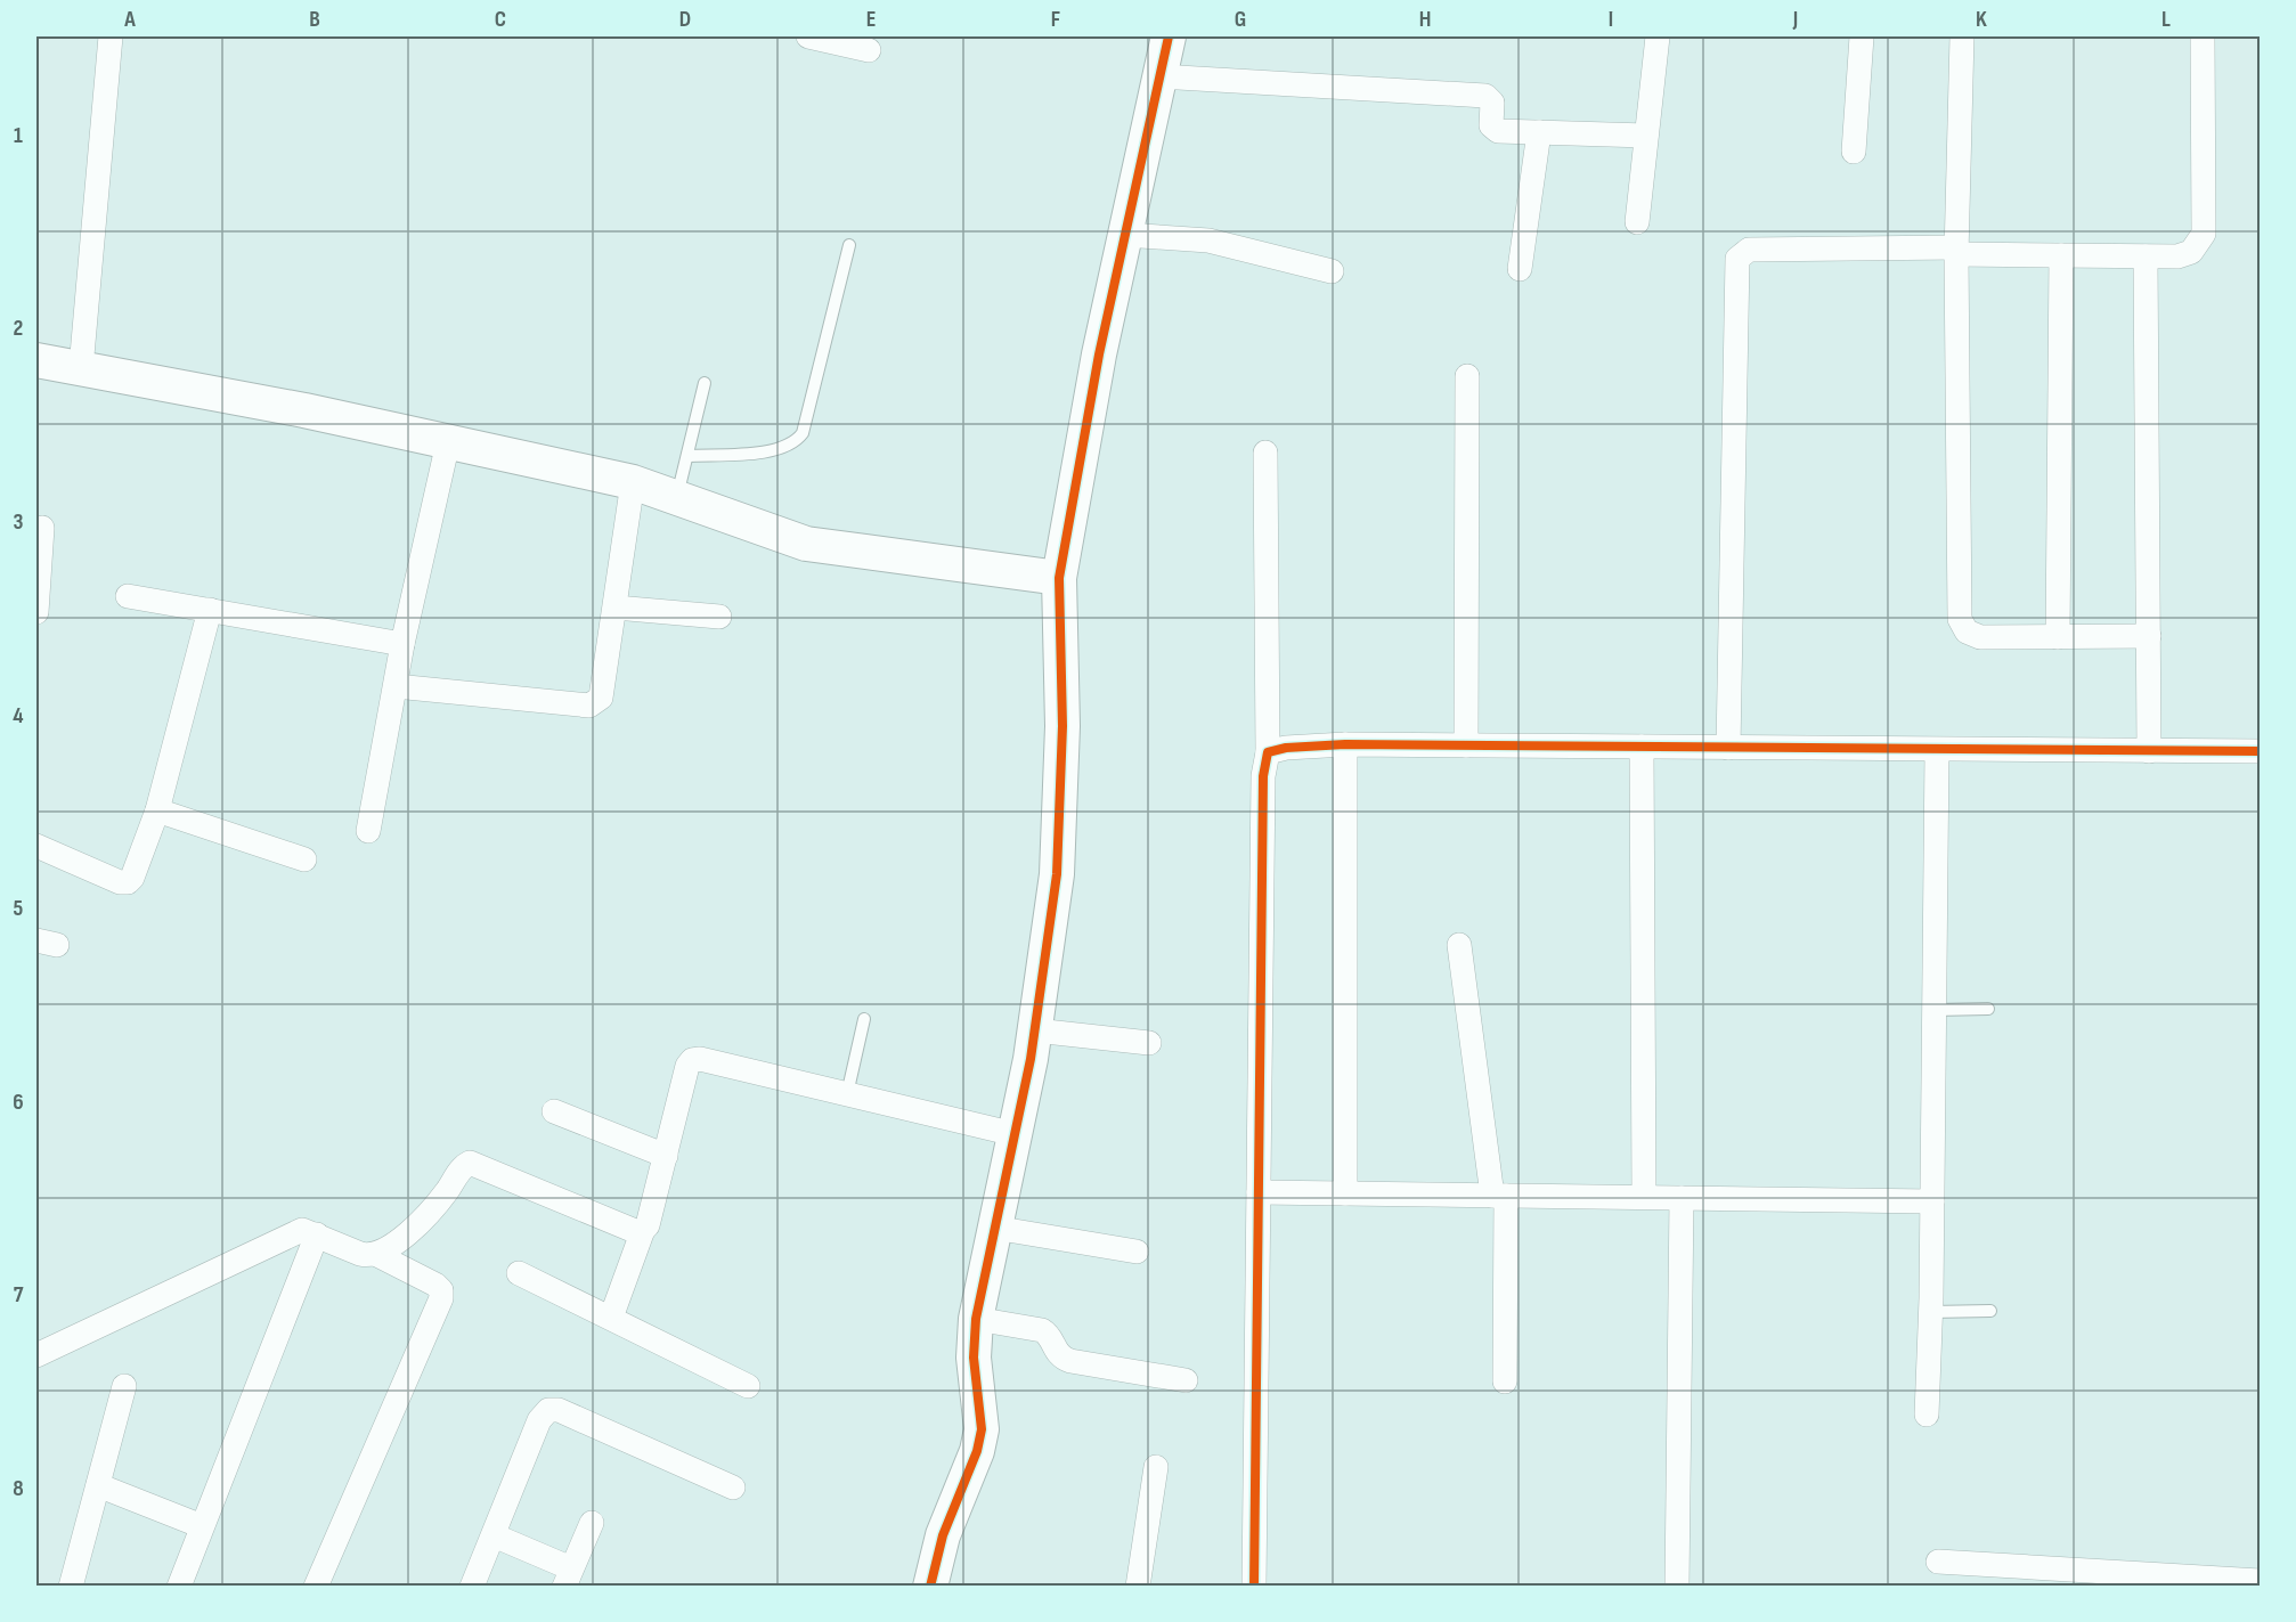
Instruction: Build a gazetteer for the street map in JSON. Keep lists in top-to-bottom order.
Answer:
{
  "grid": {
    "columns": [
      "A",
      "B",
      "C",
      "D",
      "E",
      "F",
      "G",
      "H",
      "I",
      "J",
      "K",
      "L"
    ],
    "rows": [
      "1",
      "2",
      "3",
      "4",
      "5",
      "6",
      "7",
      "8"
    ]
  }
}
